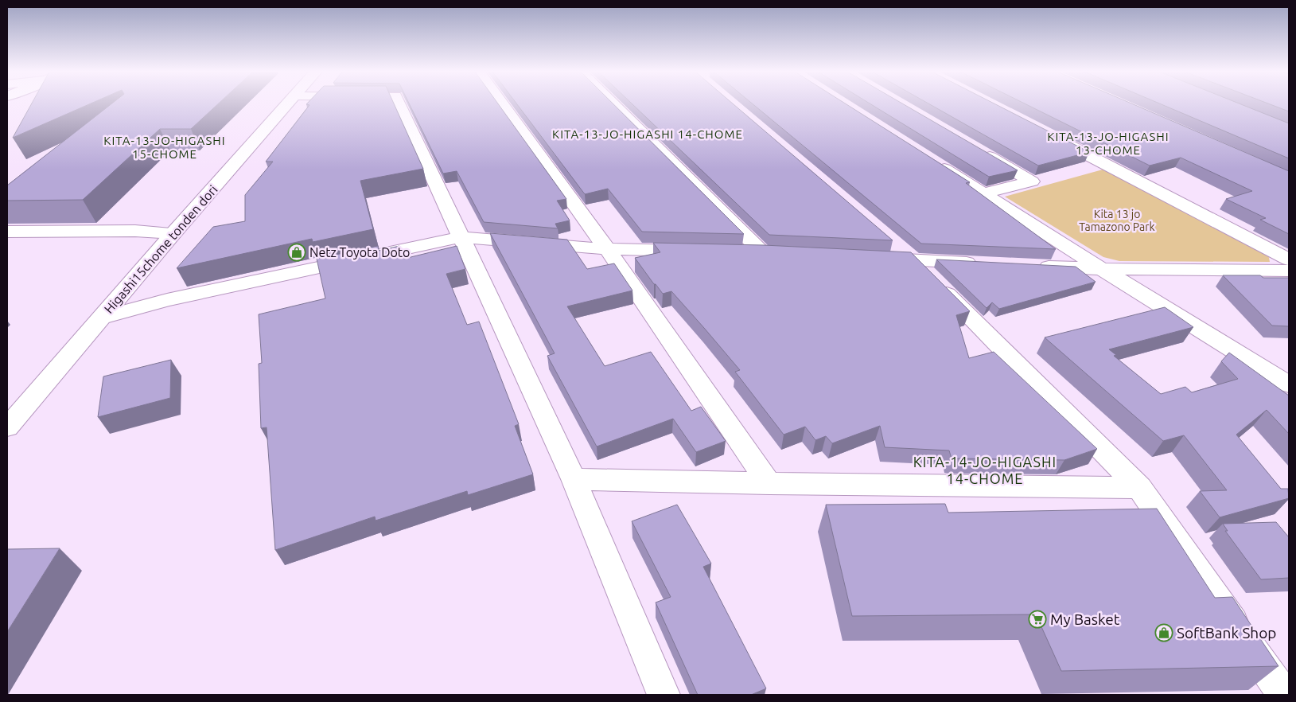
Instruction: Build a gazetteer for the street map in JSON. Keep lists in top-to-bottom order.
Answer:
{
  "streets": {
    "street": ["Higashi15chome tonden dori"]
  },
  "districts": [
    "KITA-13-JO-HIGASHI 14-CHOME",
    "KITA-13-JO-HIGASHI 13-CHOME",
    "KITA-13-JO-HIGASHI 15-CHOME",
    "KITA-14-JO-HIGASHI 14-CHOME"
  ],
  "parks": ["Kita 13 jo Tamazono Park"],
  "places": {
    "shop": ["Netz Toyota Doto", "SoftBank Shop"],
    "supermarket": ["My Basket"]
  }
}
